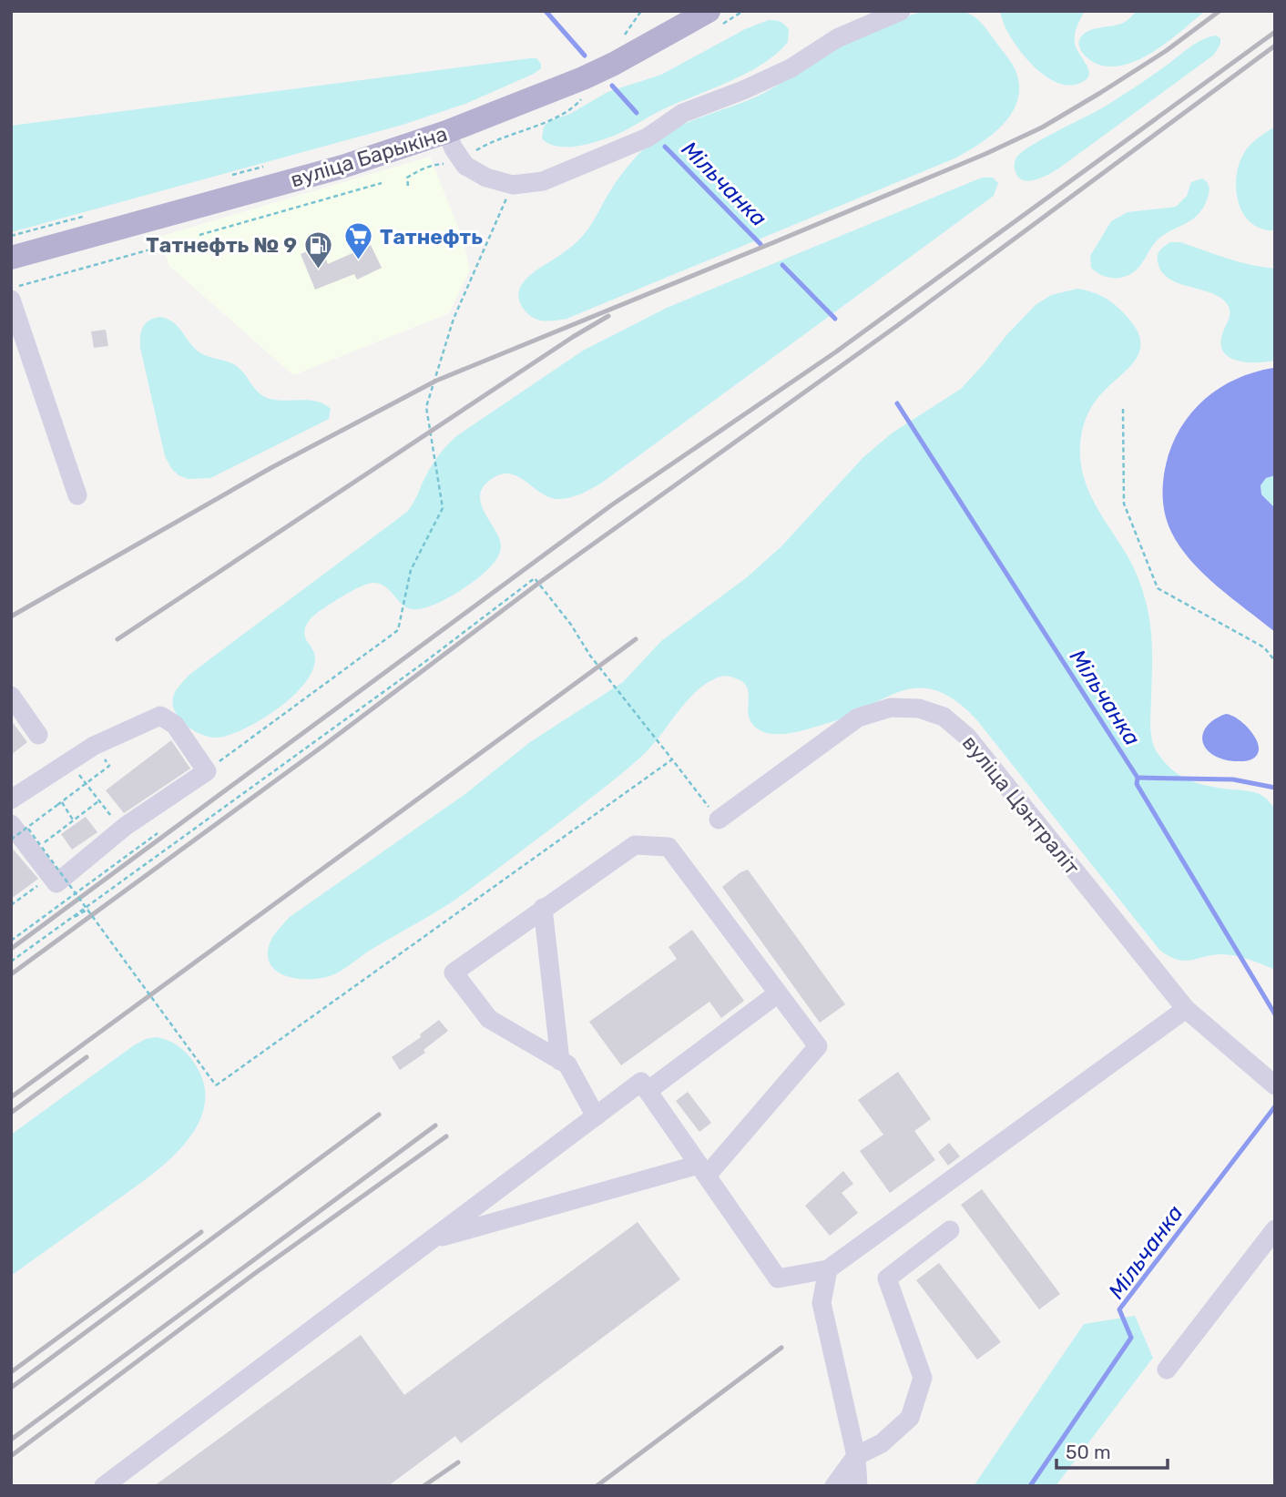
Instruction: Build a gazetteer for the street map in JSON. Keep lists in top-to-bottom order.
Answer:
{
  "streets": {
    "main road": ["вуліца Барыкіна"],
    "street": ["вуліца Цэнтраліт"]
  },
  "water": ["Мільчанка"],
  "places": {
    "supermarket": ["Татнефть"],
    "fuel station": ["Татнефть № 9"]
  },
  "scale_bar": "50 m"
}
